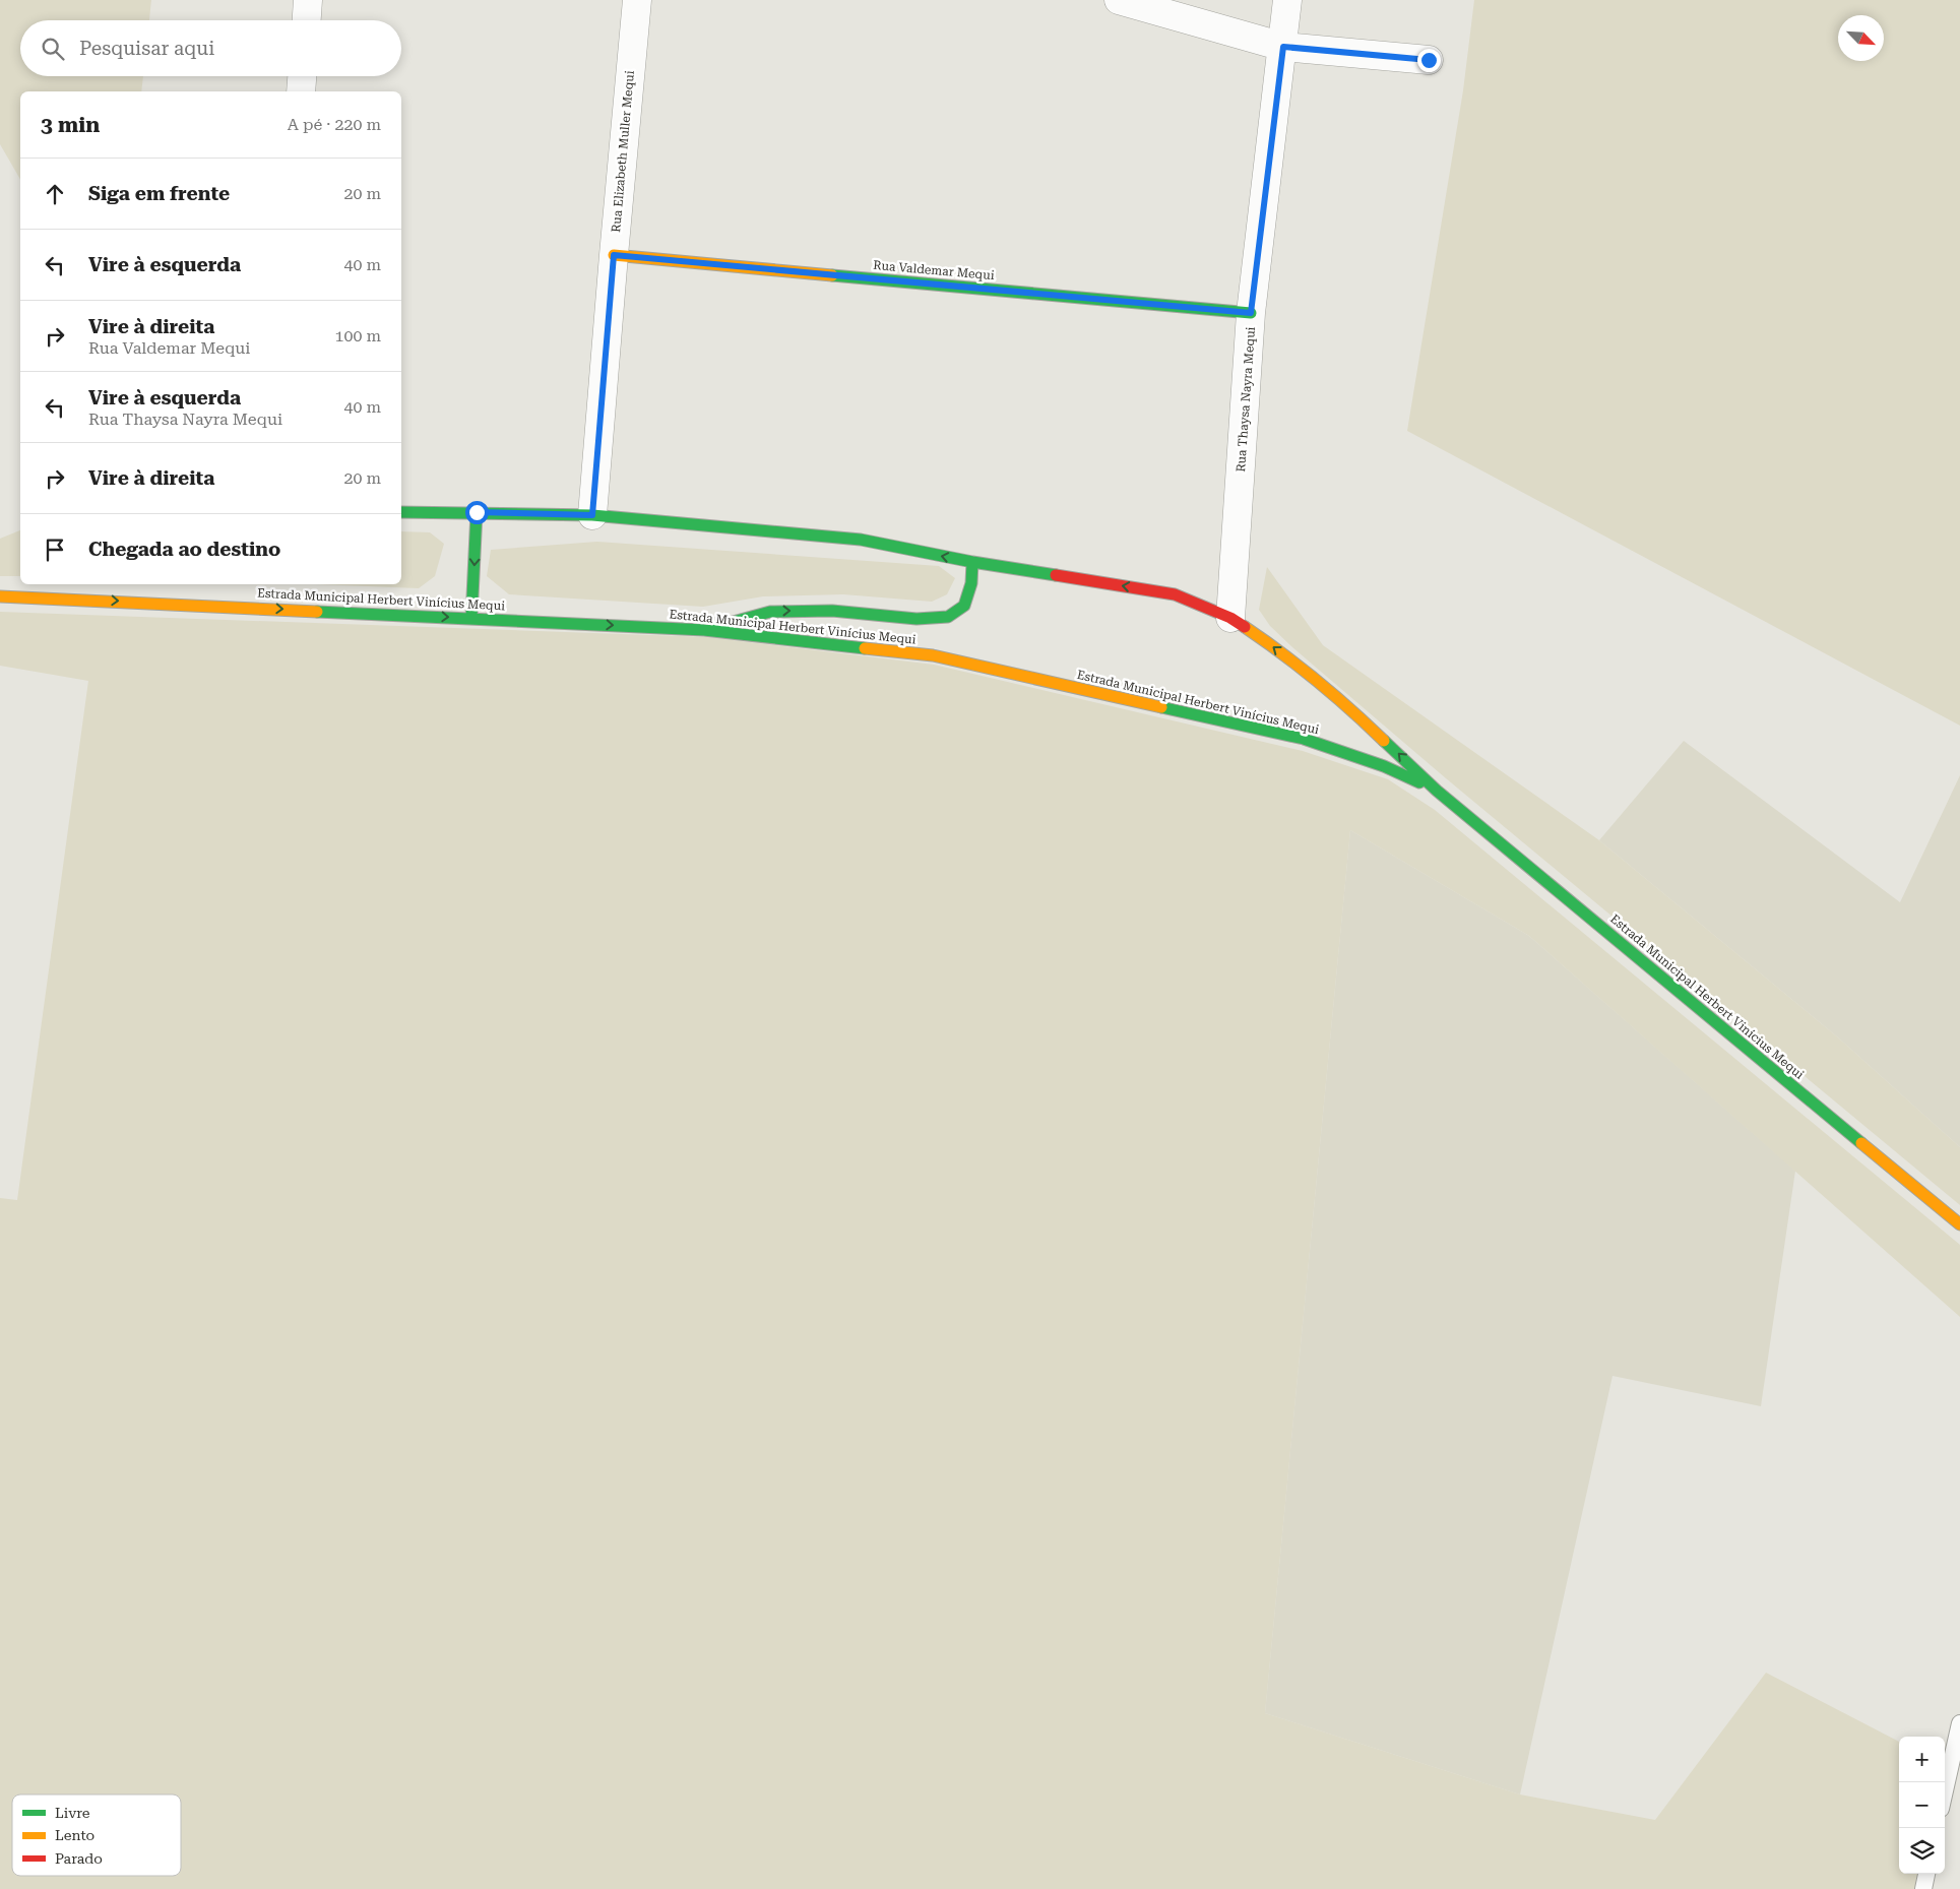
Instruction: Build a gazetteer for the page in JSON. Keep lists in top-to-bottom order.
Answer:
{
  "streets": {
    "main road": ["Rua Valdemar Mequi", "Estrada Municipal Herbert Vinícius Mequi"],
    "street": ["Rua Elizabeth Muller Mequi", "Rua Thaysa Nayra Mequi"]
  },
  "crossings": [
    ["Rua Elizabeth Muller Mequi", "Rua Valdemar Mequi"],
    ["Rua Elizabeth Muller Mequi", "Estrada Municipal Herbert Vinícius Mequi"],
    ["Rua Valdemar Mequi", "Rua Thaysa Nayra Mequi"],
    ["Rua Thaysa Nayra Mequi", "Estrada Municipal Herbert Vinícius Mequi"]
  ],
  "legend": ["Livre", "Lento", "Parado"],
  "north": "bottom right",
  "page": {
    "search": "Pesquisar aqui",
    "heading": ["3 min", "A pé · 220 m"],
    "list": [
      ["Siga em frente", "20 m"],
      ["Vire à esquerda", "40 m"],
      ["Vire à direita", "Rua Valdemar Mequi", "100 m"],
      ["Vire à esquerda", "Rua Thaysa Nayra Mequi", "40 m"],
      ["Vire à direita", "20 m"],
      "Chegada ao destino"
    ],
    "map_buttons": ["+", "−"]
  }
}
